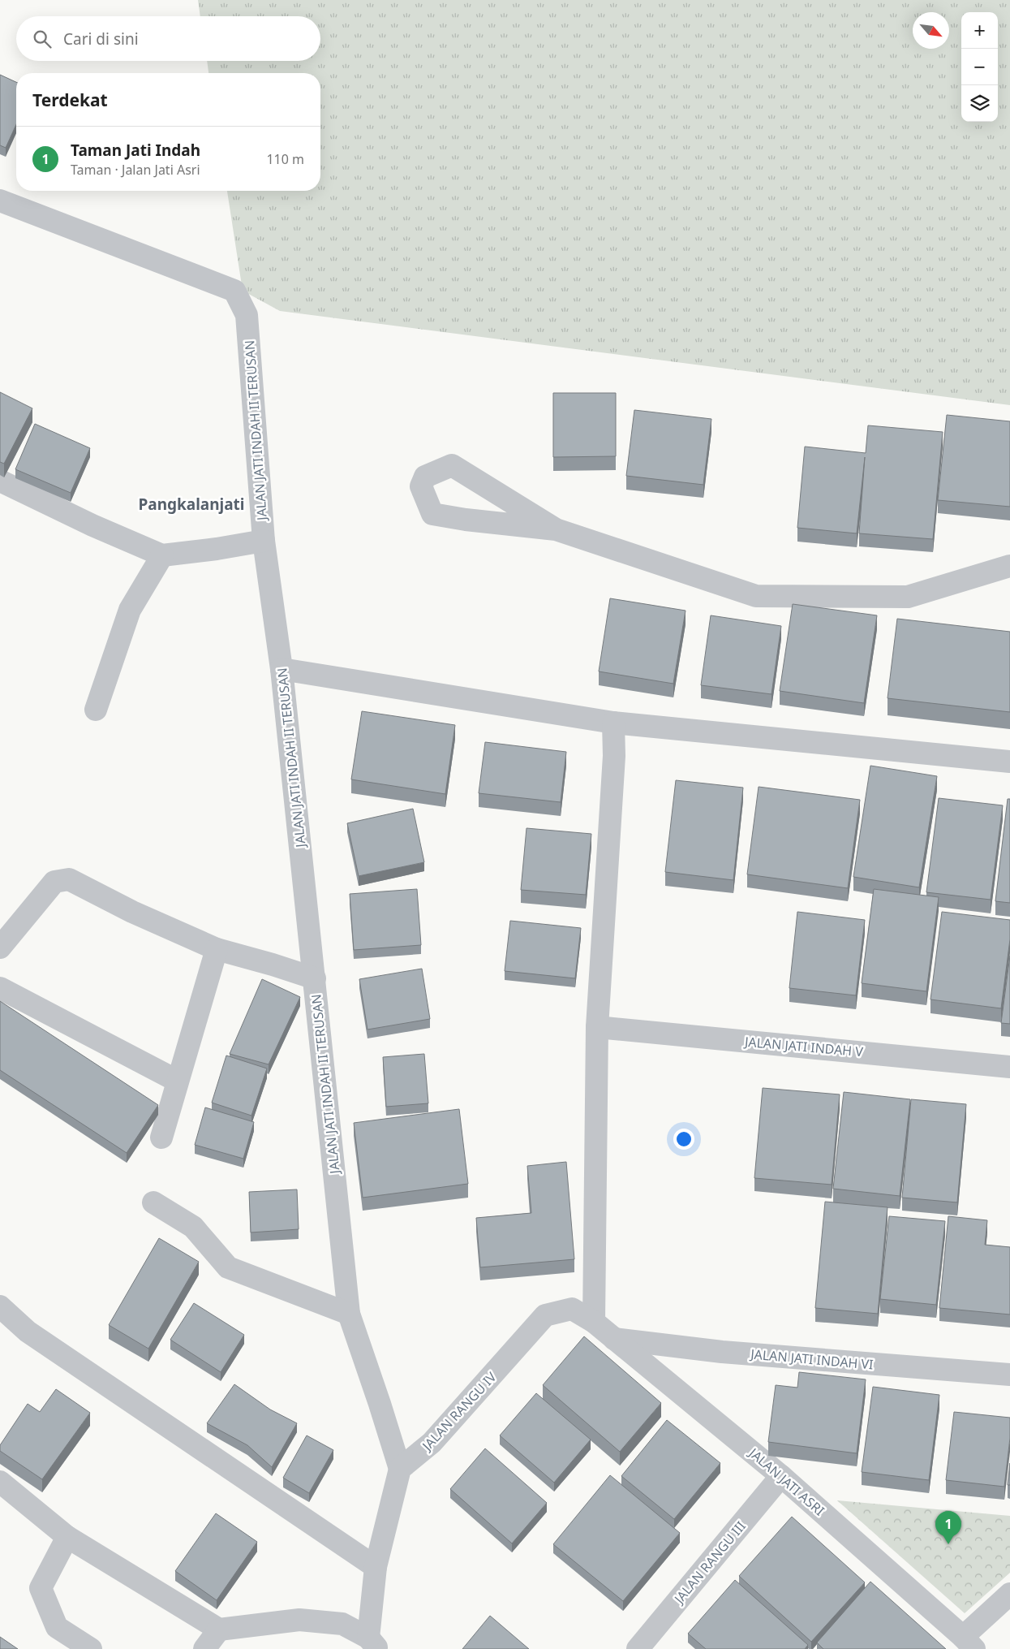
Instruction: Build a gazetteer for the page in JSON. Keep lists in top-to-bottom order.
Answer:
{
  "streets": {
    "street": [
      "JALAN JATI INDAH II TERUSAN",
      "JALAN JATI INDAH V",
      "JALAN JATI INDAH VI",
      "JALAN RANGU IV",
      "JALAN JATI ASRI",
      "JALAN RANGU III"
    ]
  },
  "crossings": [
    ["JALAN JATI INDAH II TERUSAN", "JALAN RANGU IV"],
    ["JALAN JATI INDAH VI", "JALAN JATI ASRI"],
    ["JALAN RANGU IV", "JALAN JATI ASRI"],
    ["JALAN JATI ASRI", "JALAN RANGU III"]
  ],
  "districts": ["Pangkalanjati"],
  "north": "bottom right",
  "page": {
    "map_buttons": ["+", "−"],
    "search": "Cari di sini",
    "heading": "Terdekat",
    "list": [
      {
        "mark": "1",
        "name": "Taman Jati Indah",
        "note": "Taman · Jalan Jati Asri",
        "value": "110 m"
      }
    ],
    "pins": "1"
  }
}
